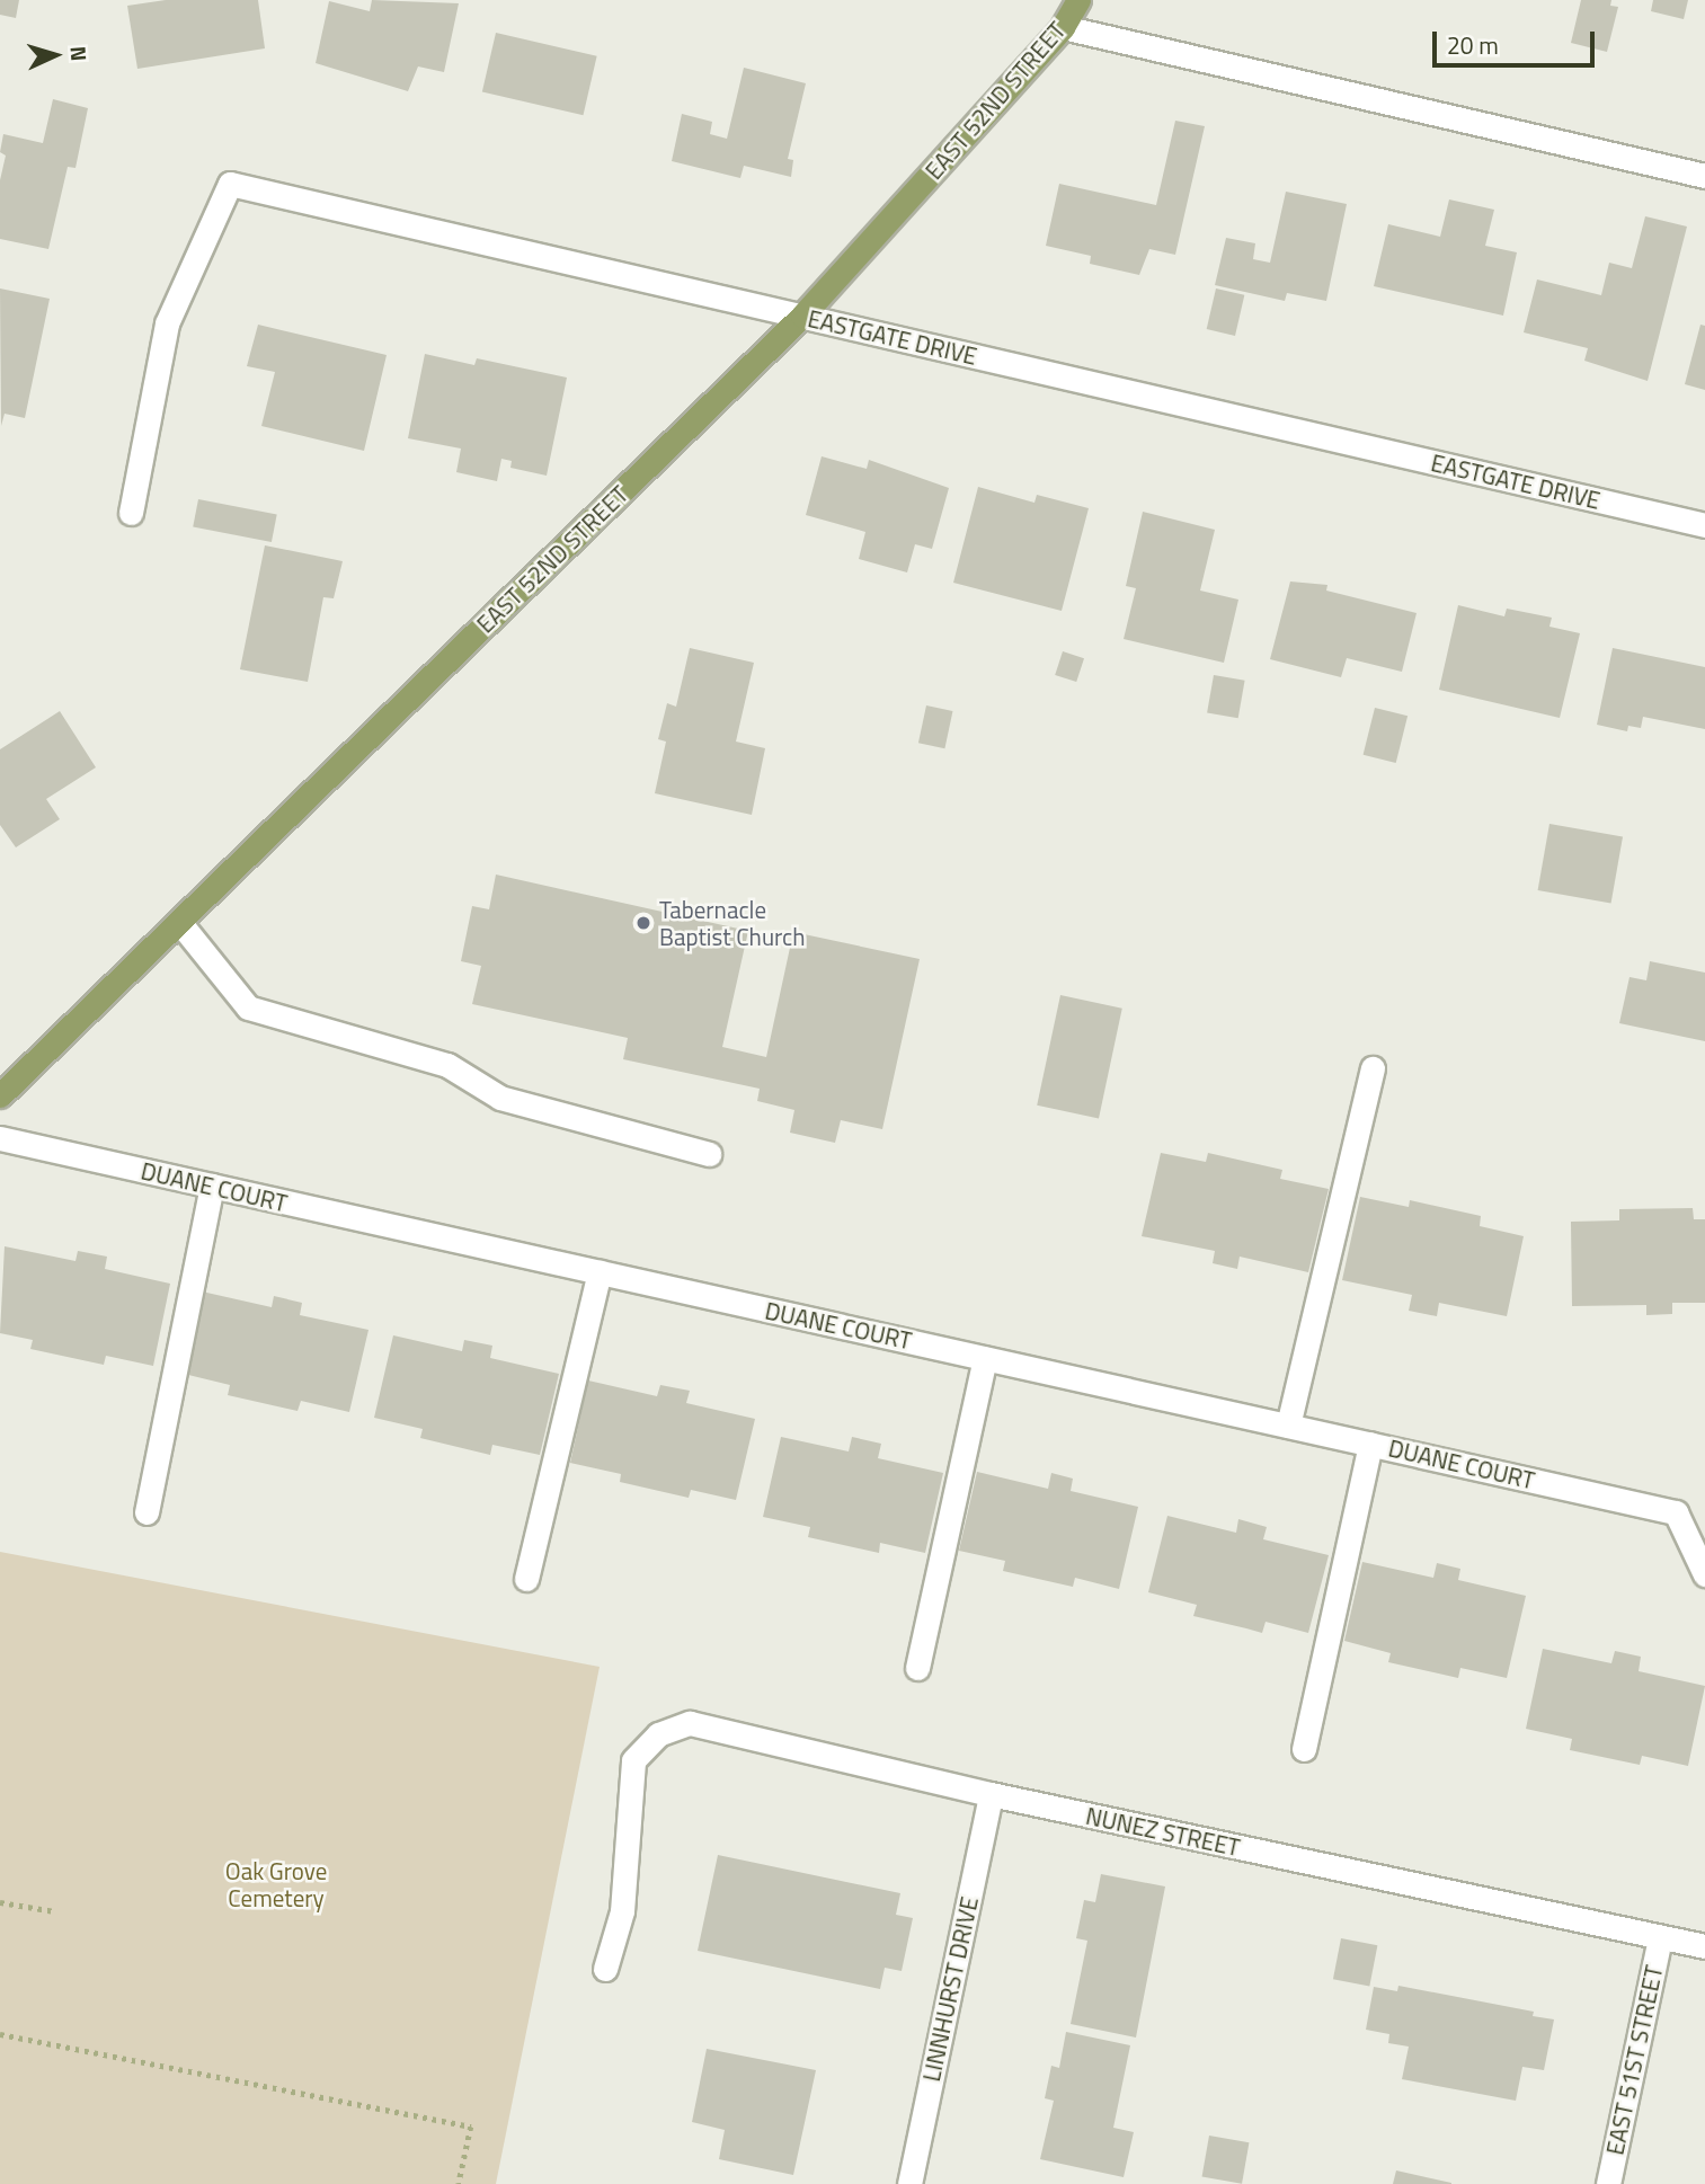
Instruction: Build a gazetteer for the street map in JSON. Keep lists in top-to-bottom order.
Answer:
{
  "streets": {
    "main road": ["EAST 52ND STREET"],
    "street": [
      "EASTGATE DRIVE",
      "DUANE COURT",
      "NUNEZ STREET",
      "LINNHURST DRIVE",
      "EAST 51ST STREET"
    ]
  },
  "crossings": [
    ["EAST 52ND STREET", "EASTGATE DRIVE"],
    ["NUNEZ STREET", "LINNHURST DRIVE"],
    ["NUNEZ STREET", "EAST 51ST STREET"]
  ],
  "parks": ["Oak Grove Cemetery"],
  "places": ["Tabernacle Baptist Church"],
  "scale_bar": "20 m",
  "north": "right"
}
